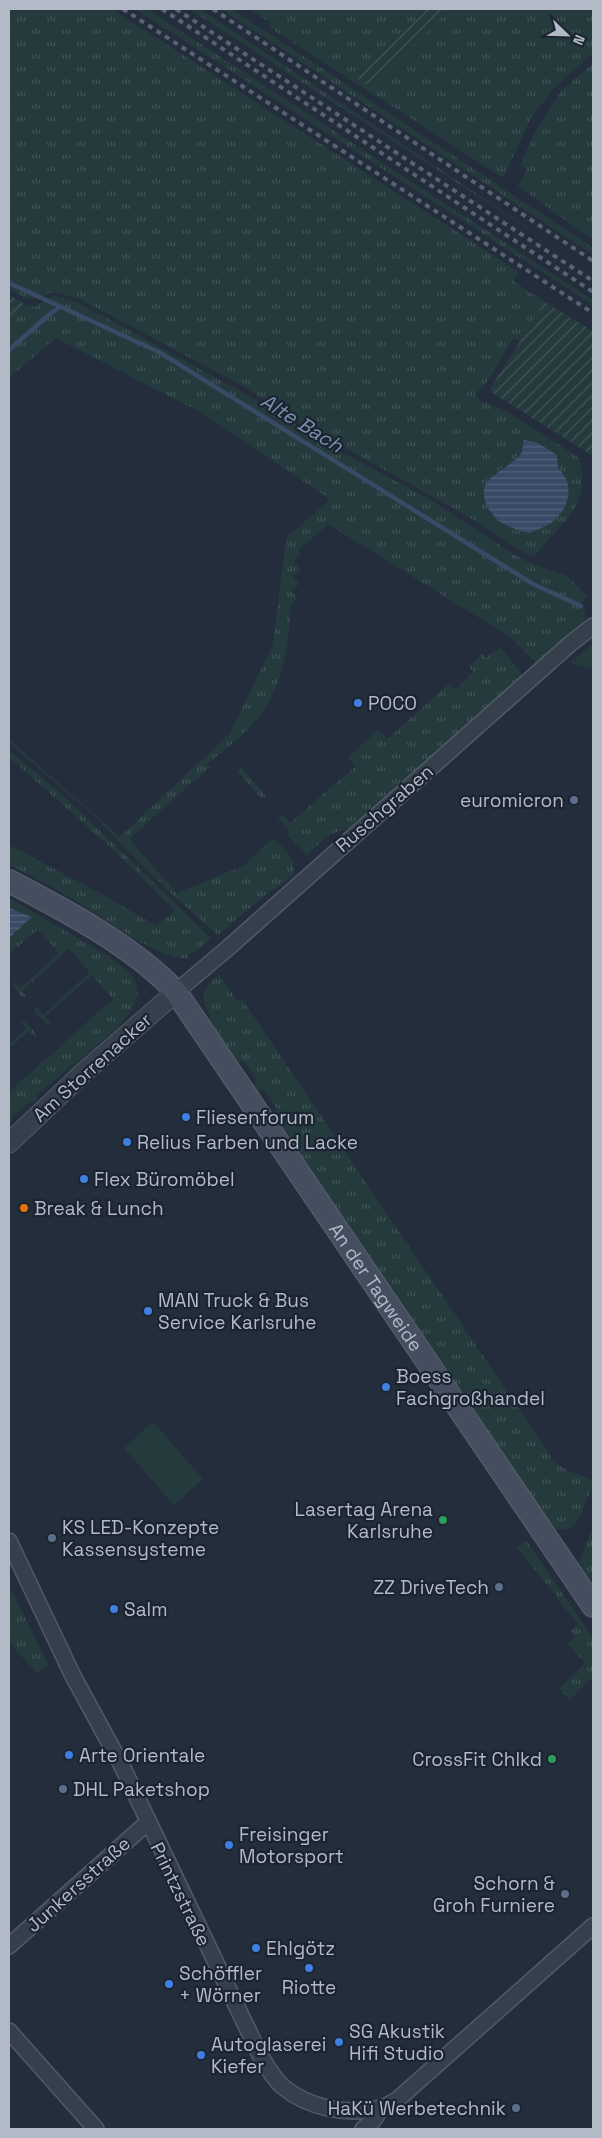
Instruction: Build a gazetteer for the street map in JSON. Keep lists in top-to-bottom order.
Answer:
{
  "streets": {
    "main road": ["An der Tagweide"],
    "street": [
      "Ruschgraben",
      "Am Storrenacker",
      "Junkersstraße",
      "Printzstraße"
    ]
  },
  "crossings": [
    ["Ruschgraben", "Am Storrenacker"],
    ["Ruschgraben", "An der Tagweide"],
    ["Am Storrenacker", "An der Tagweide"],
    ["Junkersstraße", "Printzstraße"]
  ],
  "water": ["Alte Bach"],
  "places": [
    "POCO",
    "euromicron",
    "Fliesenforum",
    "Relius Farben und Lacke",
    "Flex Büromöbel",
    "Break & Lunch",
    "MAN Truck & Bus Service Karlsruhe",
    "Boess Fachgroßhandel",
    "Lasertag Arena Karlsruhe",
    "KS LED-Konzepte Kassensysteme",
    "ZZ DriveTech",
    "Salm",
    "Arte Orientale",
    "CrossFit Chlkd",
    "DHL Paketshop",
    "Freisinger Motorsport",
    "Schorn & Groh Furniere",
    "Ehlgötz",
    "Riotte",
    "Schöffler + Wörner",
    "SG Akustik Hifi Studio",
    "Autoglaserei Kiefer",
    "HaKü Werbetechnik"
  ],
  "north": "bottom right"
}
